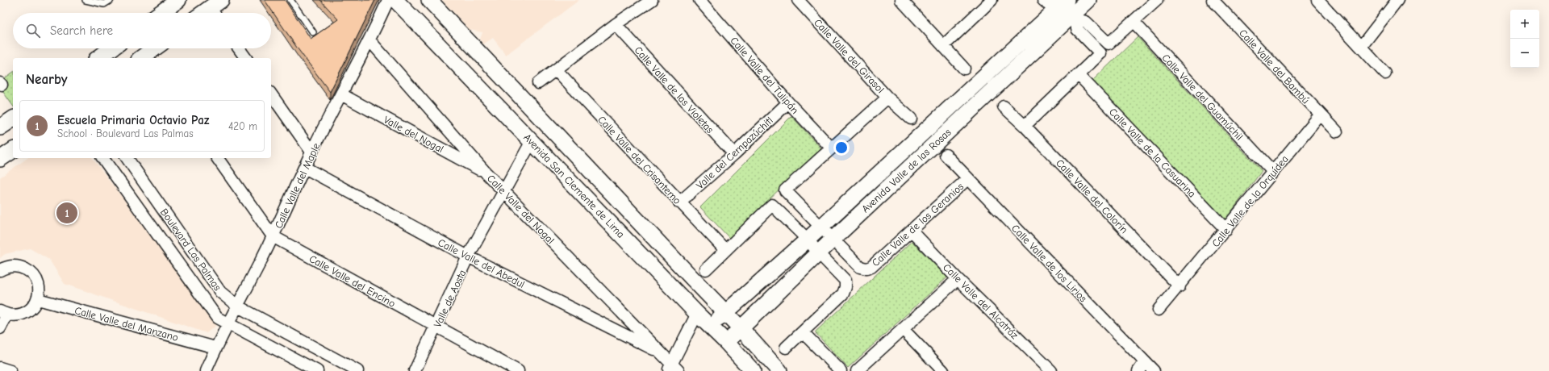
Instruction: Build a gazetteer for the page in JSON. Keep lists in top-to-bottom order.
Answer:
{
  "streets": {
    "street": [
      "Calle Valle del Girasol",
      "Calle Valle del Bambú",
      "Calle Valle del Tulipán",
      "Calle Valle de las Violetas",
      "Calle Valle del Guamúchil",
      "Valle del Nogal",
      "Valle del Cempazúchitl",
      "Calle Valle de la Casuarina",
      "Calle Valle del Crisantemo",
      "Avenida Valle de las Rosas",
      "Calle Valle del Maple",
      "Avenida San Clemente de Lima",
      "Calle Valle del Colorín",
      "Calle Valle de la Orquídea",
      "Calle Valle del Nogal",
      "Calle Valle de los Geranios",
      "Boulevard Las Palmas",
      "Calle Valle del Abedul",
      "Calle Valle de los Lirios",
      "Calle Valle del Encino",
      "Valle de Aosta",
      "Calle Valle del Alcatráz",
      "Calle Valle del Manzano"
    ]
  },
  "crossings": [
    ["Calle Valle del Bambú", "Calle Valle de la Orquídea"],
    ["Calle Valle del Tulipán", "Valle del Cempazúchitl"],
    ["Calle Valle de las Violetas", "Valle del Cempazúchitl"],
    ["Calle Valle del Guamúchil", "Calle Valle de la Orquídea"],
    ["Valle del Nogal", "Calle Valle del Maple"],
    ["Valle del Nogal", "Calle Valle del Nogal"],
    ["Valle del Cempazúchitl", "Calle Valle del Crisantemo"],
    ["Calle Valle de la Casuarina", "Calle Valle de la Orquídea"],
    ["Avenida Valle de las Rosas", "Avenida San Clemente de Lima"],
    ["Avenida Valle de las Rosas", "Calle Valle de los Geranios"],
    ["Calle Valle del Maple", "Calle Valle del Nogal"],
    ["Calle Valle del Maple", "Boulevard Las Palmas"],
    ["Calle Valle del Maple", "Calle Valle del Abedul"],
    ["Calle Valle del Maple", "Calle Valle del Encino"],
    ["Calle Valle del Maple", "Calle Valle del Manzano"],
    ["Avenida San Clemente de Lima", "Valle de Aosta"],
    ["Calle Valle del Colorín", "Calle Valle de la Orquídea"],
    ["Calle Valle del Nogal", "Calle Valle del Abedul"],
    ["Calle Valle del Nogal", "Valle de Aosta"],
    ["Calle Valle de los Geranios", "Calle Valle de los Lirios"],
    ["Calle Valle de los Geranios", "Calle Valle del Alcatráz"],
    ["Calle Valle del Abedul", "Valle de Aosta"],
    ["Calle Valle del Encino", "Valle de Aosta"]
  ],
  "page": {
    "map_buttons": ["+", "−"],
    "search": "Search here",
    "heading": "Nearby",
    "list": [
      {
        "mark": "1",
        "name": "Escuela Primaria Octavio Paz",
        "note": "School · Boulevard Las Palmas",
        "value": "420 m"
      }
    ],
    "pins": "1"
  }
}
